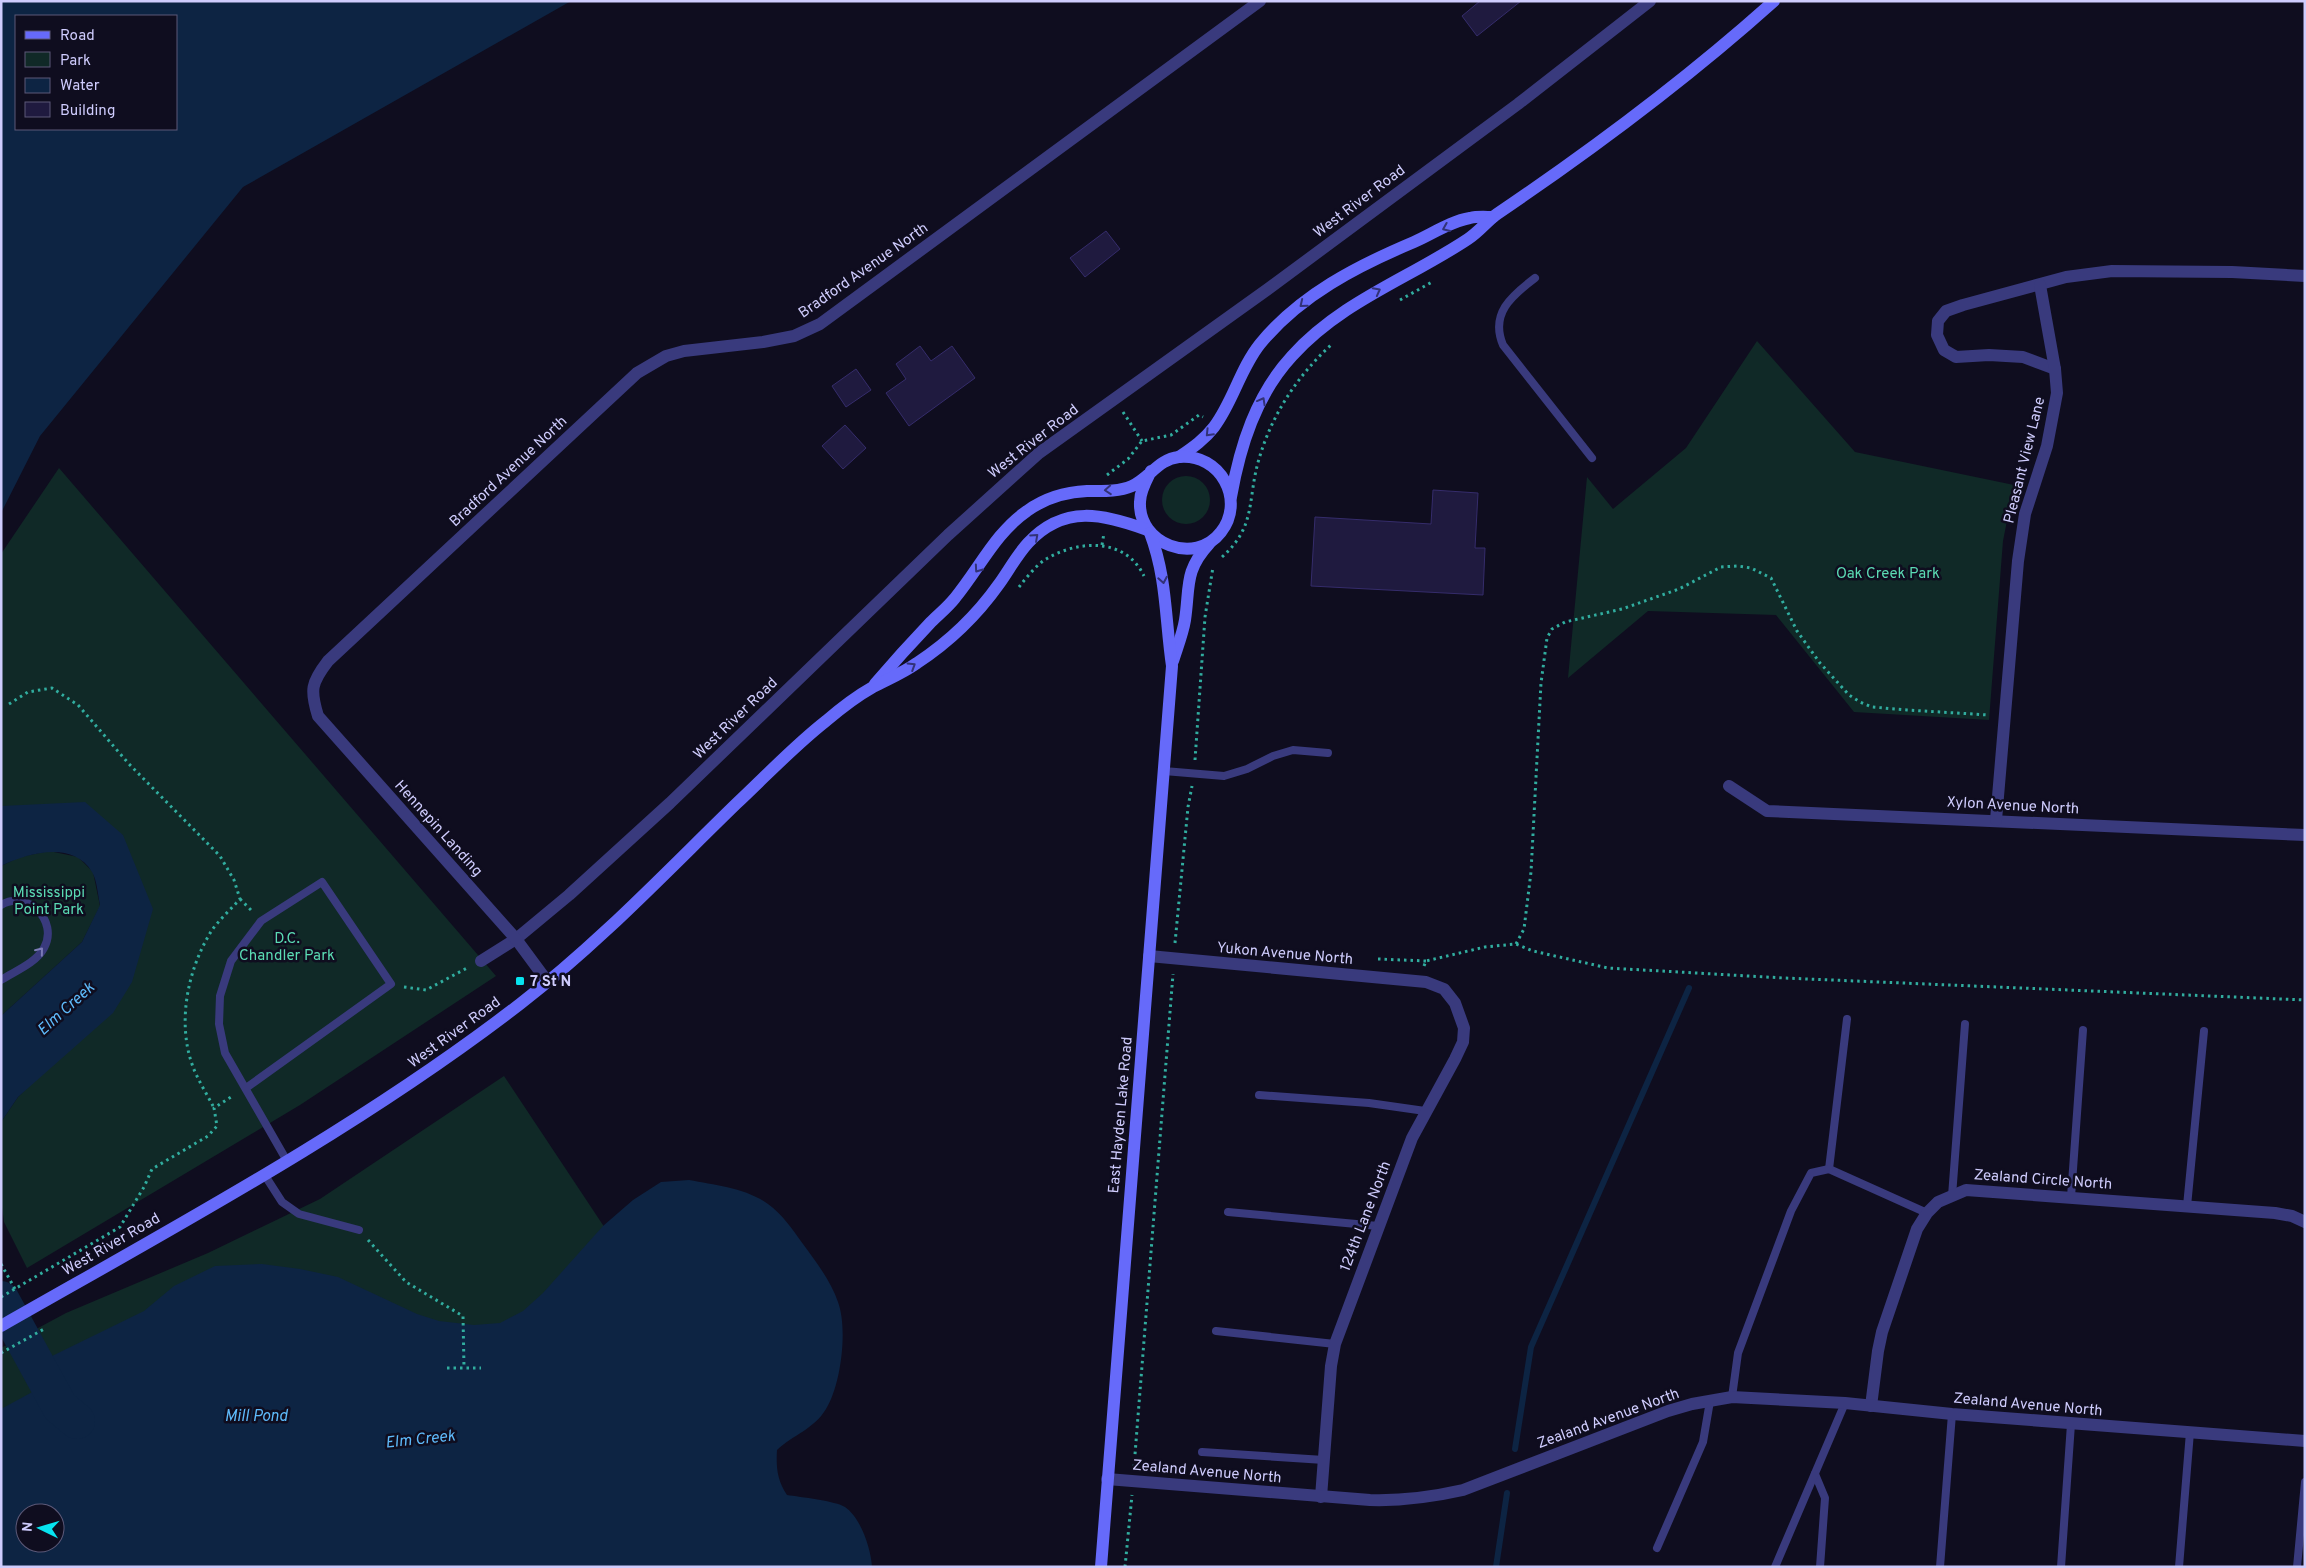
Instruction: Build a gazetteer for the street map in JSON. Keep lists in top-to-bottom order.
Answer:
{
  "streets": {
    "main road": ["West River Road", "East Hayden Lake Road"],
    "street": [
      "Bradford Avenue North",
      "Pleasant View Lane",
      "Xylon Avenue North",
      "Hennepin Landing",
      "Yukon Avenue North",
      "Zealand Circle North",
      "124th Lane North",
      "Zealand Avenue North"
    ]
  },
  "crossings": [
    ["West River Road", "Hennepin Landing"],
    ["West River Road", "East Hayden Lake Road"],
    ["Bradford Avenue North", "Hennepin Landing"],
    ["Pleasant View Lane", "Xylon Avenue North"],
    ["Yukon Avenue North", "East Hayden Lake Road"],
    ["Yukon Avenue North", "124th Lane North"],
    ["East Hayden Lake Road", "Zealand Avenue North"],
    ["Zealand Circle North", "Zealand Avenue North"],
    ["124th Lane North", "Zealand Avenue North"]
  ],
  "water": ["Elm Creek", "Mill Pond"],
  "parks": ["Oak Creek Park", "Mississippi Point Park", "D.C. Chandler Park"],
  "places": {
    "transit": ["7 St N"]
  },
  "legend": [
    "Road",
    "Park",
    "Water",
    "Building"
  ],
  "north": "left"
}
